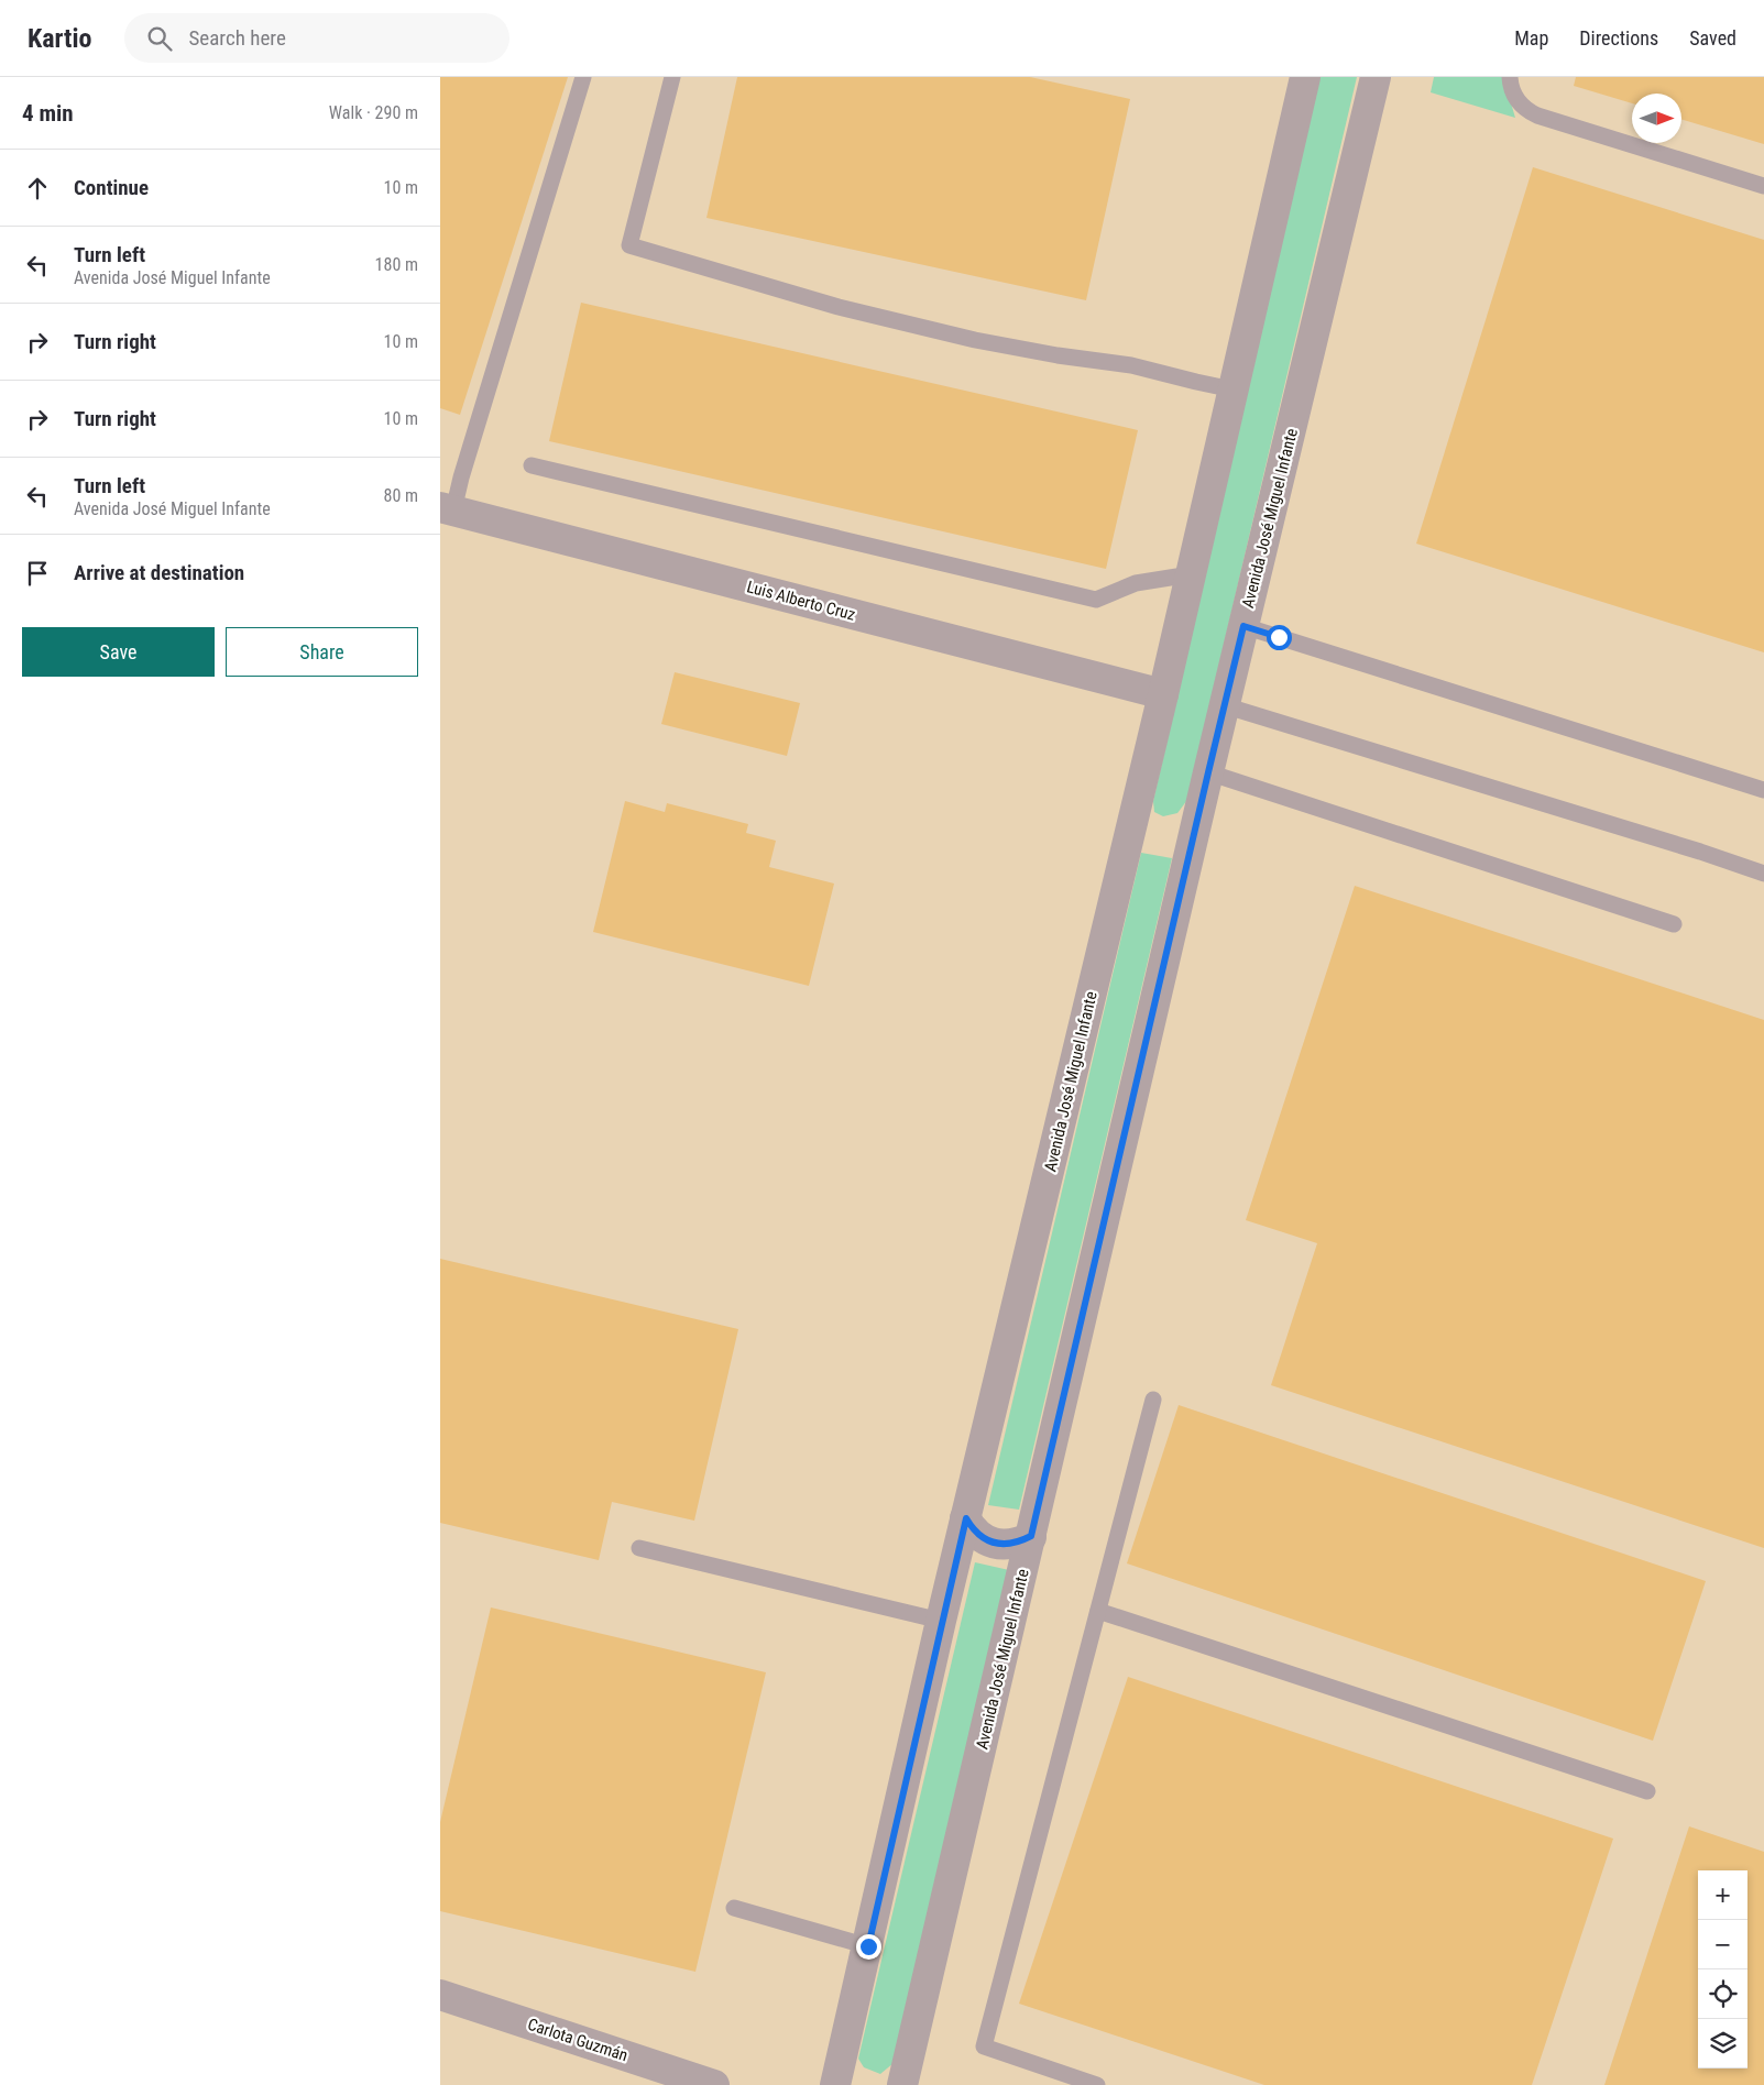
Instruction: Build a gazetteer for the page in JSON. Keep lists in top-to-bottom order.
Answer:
{
  "streets": {
    "street": ["Avenida José Miguel Infante", "Luis Alberto Cruz", "Carlota Guzmán"]
  },
  "crossings": [
    ["Avenida José Miguel Infante", "Luis Alberto Cruz"]
  ],
  "north": "right",
  "page": {
    "header": "Kartio",
    "search": "Search here",
    "nav": ["Map", "Directions", "Saved"],
    "heading": ["4 min", "Walk · 290 m"],
    "list": [
      ["Continue", "10 m"],
      ["Turn left", "Avenida José Miguel Infante", "180 m"],
      ["Turn right", "10 m"],
      ["Turn right", "10 m"],
      ["Turn left", "Avenida José Miguel Infante", "80 m"],
      "Arrive at destination"
    ],
    "buttons": ["Save", "Share"],
    "map_buttons": ["+", "−"]
  }
}
